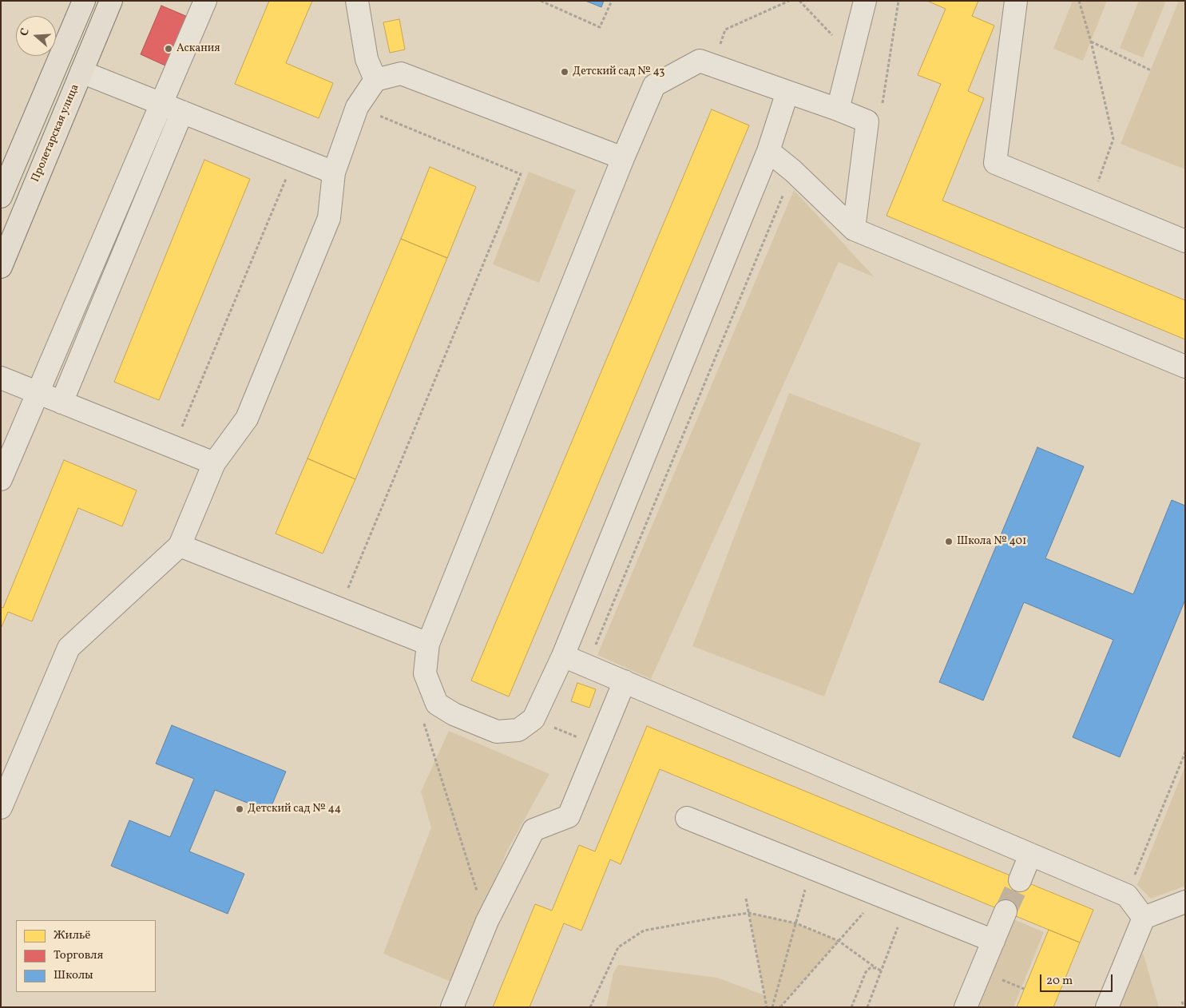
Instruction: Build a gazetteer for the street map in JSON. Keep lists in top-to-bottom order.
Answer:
{
  "streets": {
    "main road": ["Пролетарская улица"]
  },
  "places": [
    "Аскания",
    "Детский сад № 43",
    "Школа № 401",
    "Детский сад № 44"
  ],
  "legend": ["Жильё", "Торговля", "Школы"],
  "scale_bar": "20 m",
  "north": "left"
}
